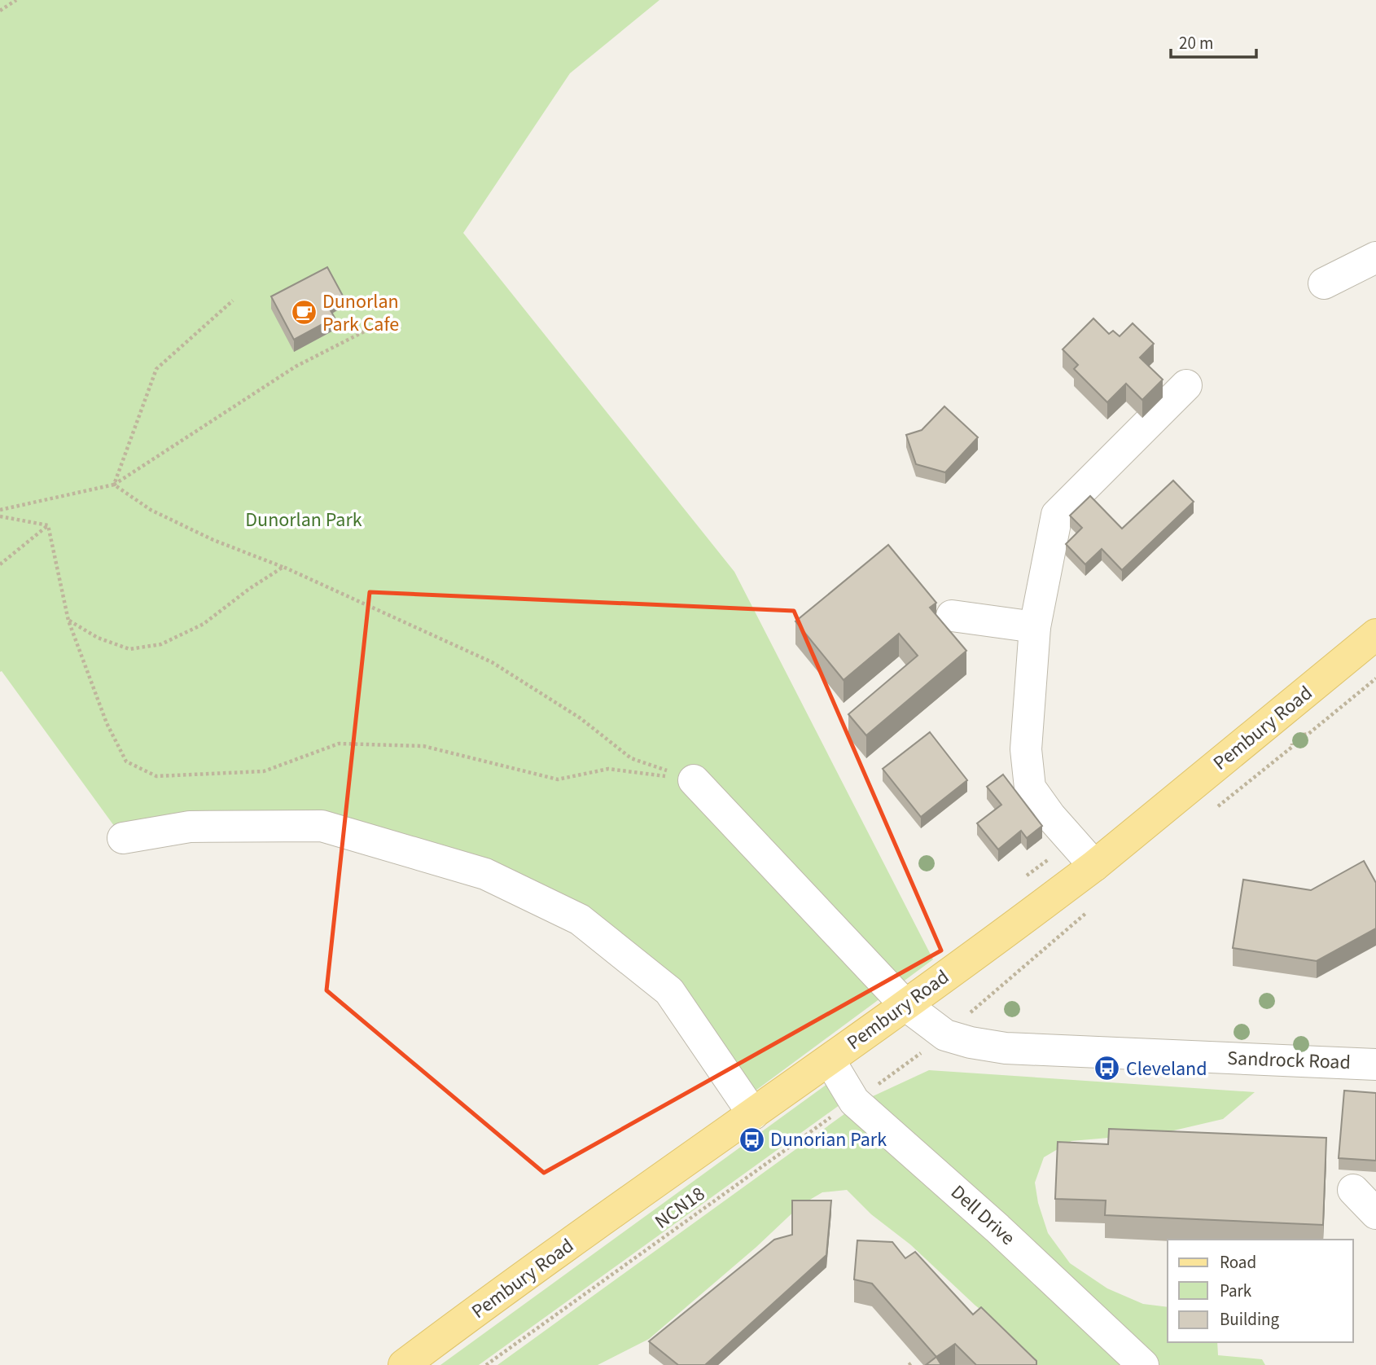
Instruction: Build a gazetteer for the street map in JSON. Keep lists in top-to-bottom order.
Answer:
{
  "streets": {
    "main road": ["Pembury Road"],
    "street": ["Sandrock Road", "Dell Drive"],
    "path": ["NCN18"]
  },
  "crossings": [
    ["Pembury Road", "Sandrock Road"],
    ["Pembury Road", "Dell Drive"],
    ["NCN18", "Dell Drive"]
  ],
  "parks": ["Dunorlan Park"],
  "places": {
    "cafe": ["Dunorlan Park Cafe"],
    "bus stop": ["Cleveland", "Dunorian Park"]
  },
  "legend": ["Road", "Park", "Building"],
  "scale_bar": "20 m"
}
